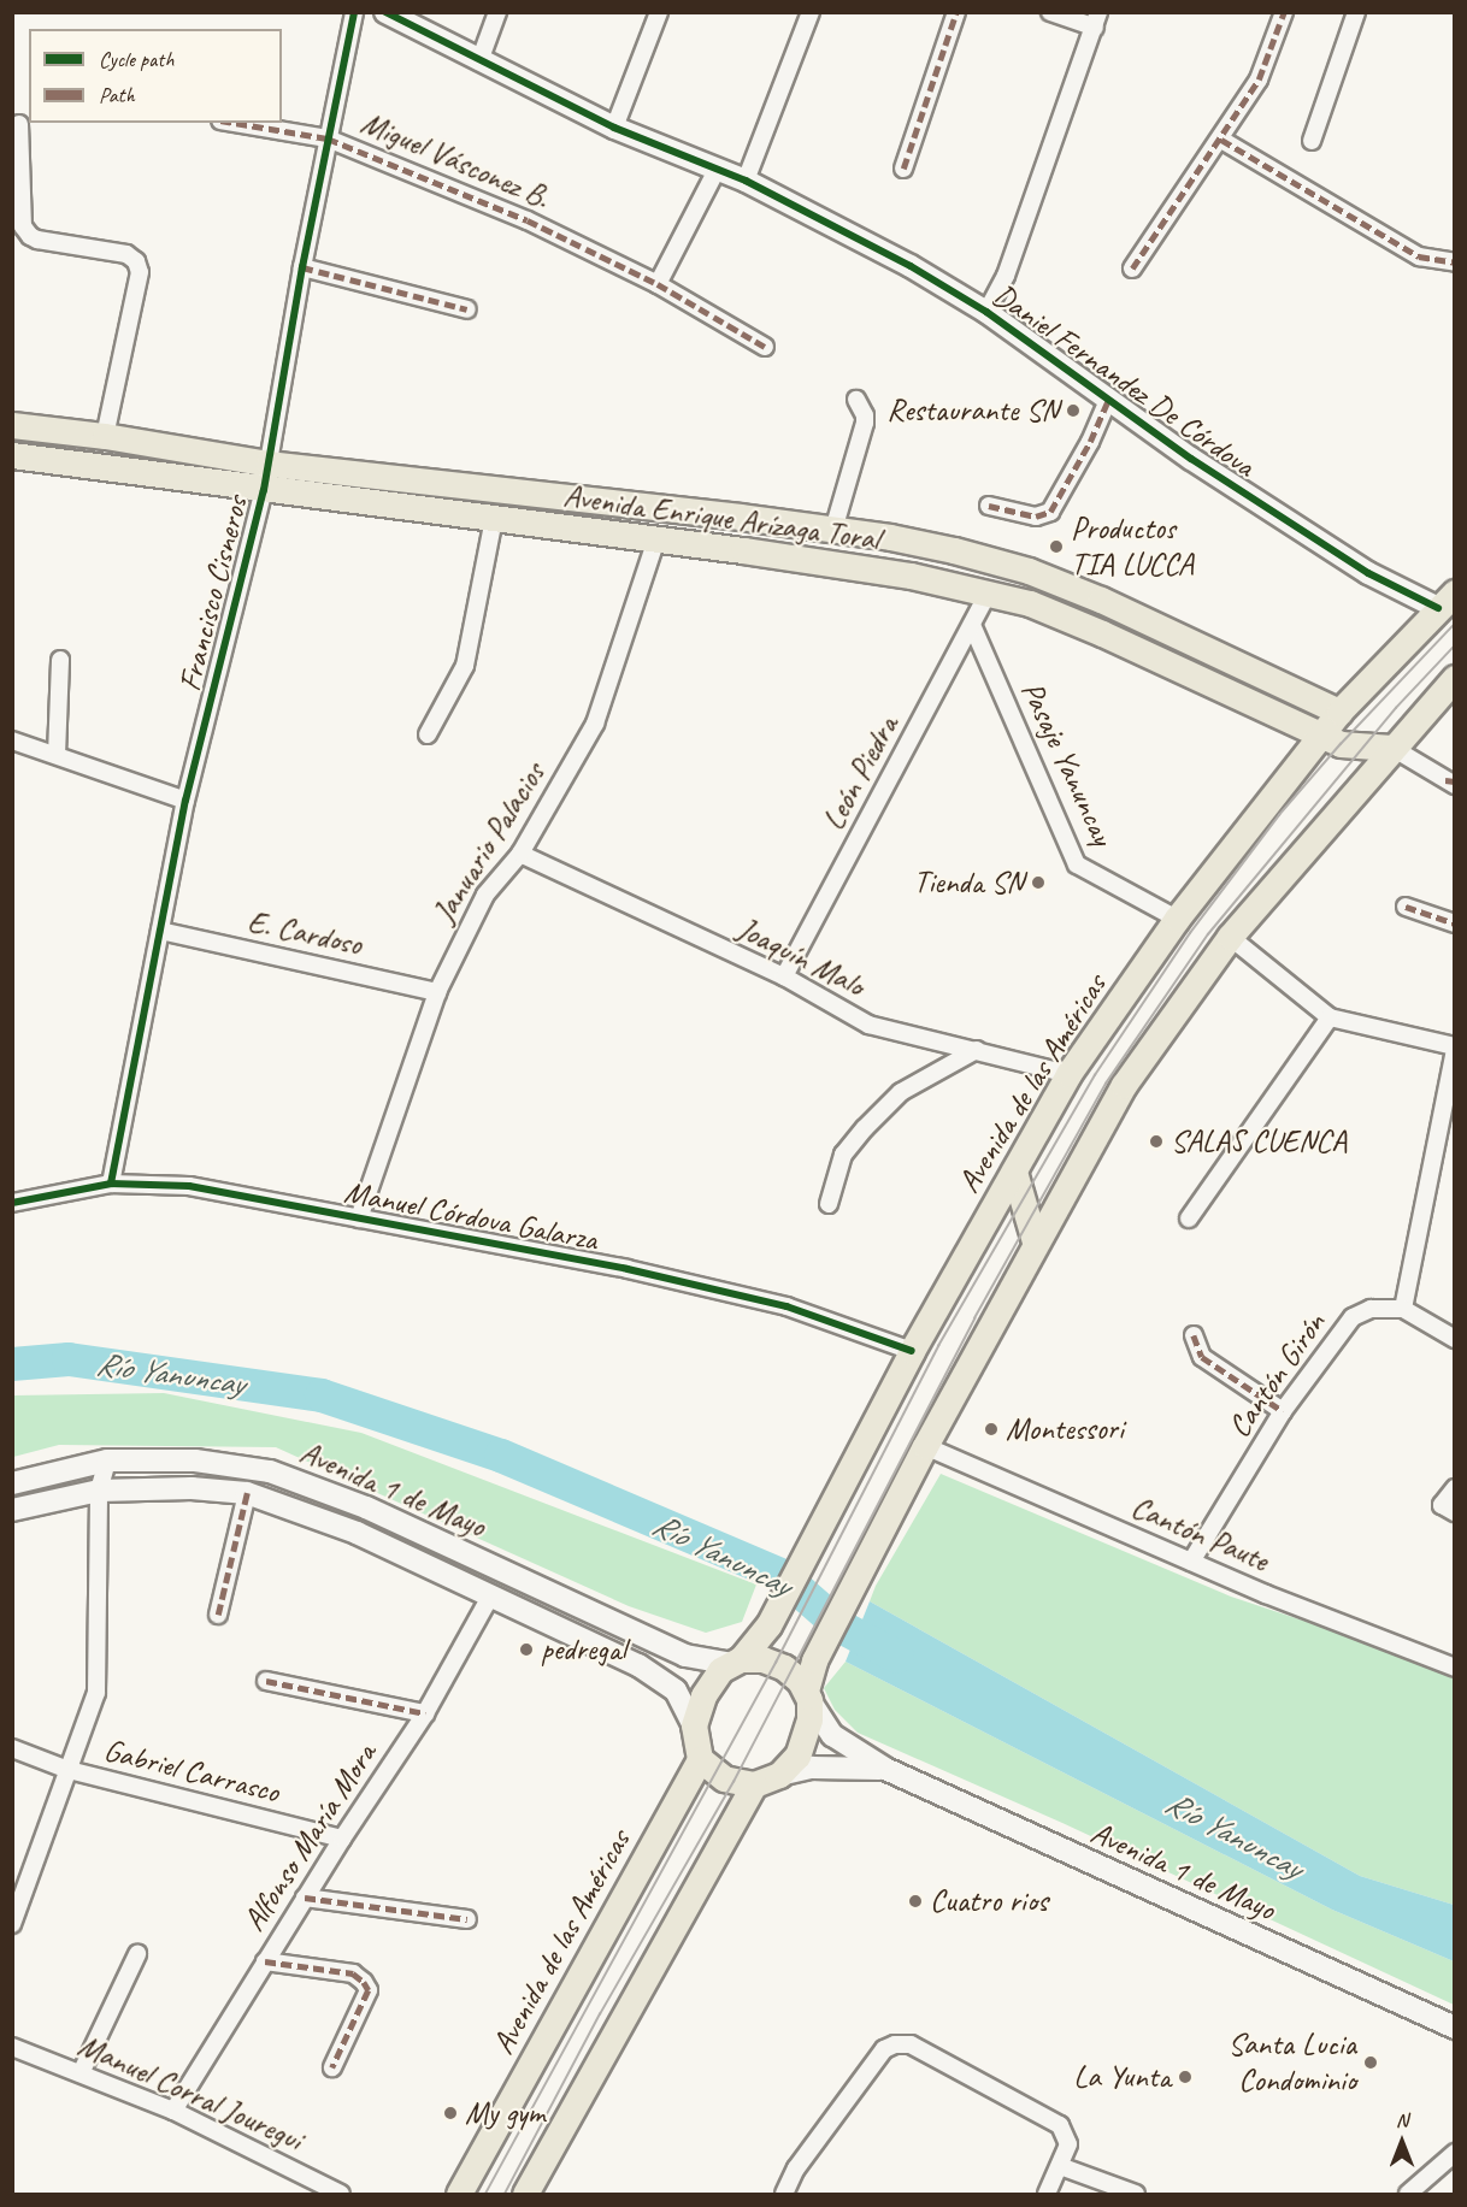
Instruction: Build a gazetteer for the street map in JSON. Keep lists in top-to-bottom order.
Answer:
{
  "streets": {
    "main road": [
      "Daniel Fernandez De Córdova",
      "Avenida Enrique Arízaga Toral",
      "Avenida de las Américas",
      "Avenida 1 de Mayo"
    ],
    "street": [
      "Miguel Vásconez B.",
      "Francisco Cisneros",
      "Pasaje Yanuncay",
      "León Piedra",
      "Januario Palacios",
      "E. Cardoso",
      "Joaquín Malo",
      "Manuel Córdova Galarza",
      "Cantón Girón",
      "Cantón Paute",
      "Gabriel Carrasco",
      "Alfonso María Mora",
      "Manuel Corral Jouregui"
    ]
  },
  "crossings": [
    ["Miguel Vásconez B.", "Francisco Cisneros"],
    ["Daniel Fernandez De Córdova", "Avenida de las Américas"],
    ["Avenida Enrique Arízaga Toral", "Francisco Cisneros"],
    ["Avenida Enrique Arízaga Toral", "León Piedra"],
    ["Avenida Enrique Arízaga Toral", "Januario Palacios"],
    ["Avenida Enrique Arízaga Toral", "Avenida de las Américas"],
    ["Francisco Cisneros", "E. Cardoso"],
    ["Francisco Cisneros", "Manuel Córdova Galarza"],
    ["Pasaje Yanuncay", "León Piedra"],
    ["Pasaje Yanuncay", "Avenida de las Américas"],
    ["León Piedra", "Joaquín Malo"],
    ["Januario Palacios", "E. Cardoso"],
    ["Januario Palacios", "Joaquín Malo"],
    ["Januario Palacios", "Manuel Córdova Galarza"],
    ["Joaquín Malo", "Avenida de las Américas"],
    ["Avenida de las Américas", "Manuel Córdova Galarza"],
    ["Avenida de las Américas", "Avenida 1 de Mayo"],
    ["Cantón Girón", "Cantón Paute"],
    ["Avenida 1 de Mayo", "Alfonso María Mora"],
    ["Gabriel Carrasco", "Alfonso María Mora"],
    ["Alfonso María Mora", "Manuel Corral Jouregui"]
  ],
  "water": ["Río Yanuncay"],
  "places": [
    "Restaurante SN",
    "Productos TIA LUCCA",
    "Tienda SN",
    "SALAS CUENCA",
    "Montessori",
    "pedregal",
    "Cuatro rios",
    "Santa Lucia Condominio",
    "La Yunta",
    "My gym"
  ],
  "legend": ["Cycle path", "Path"],
  "north": "top"
}
